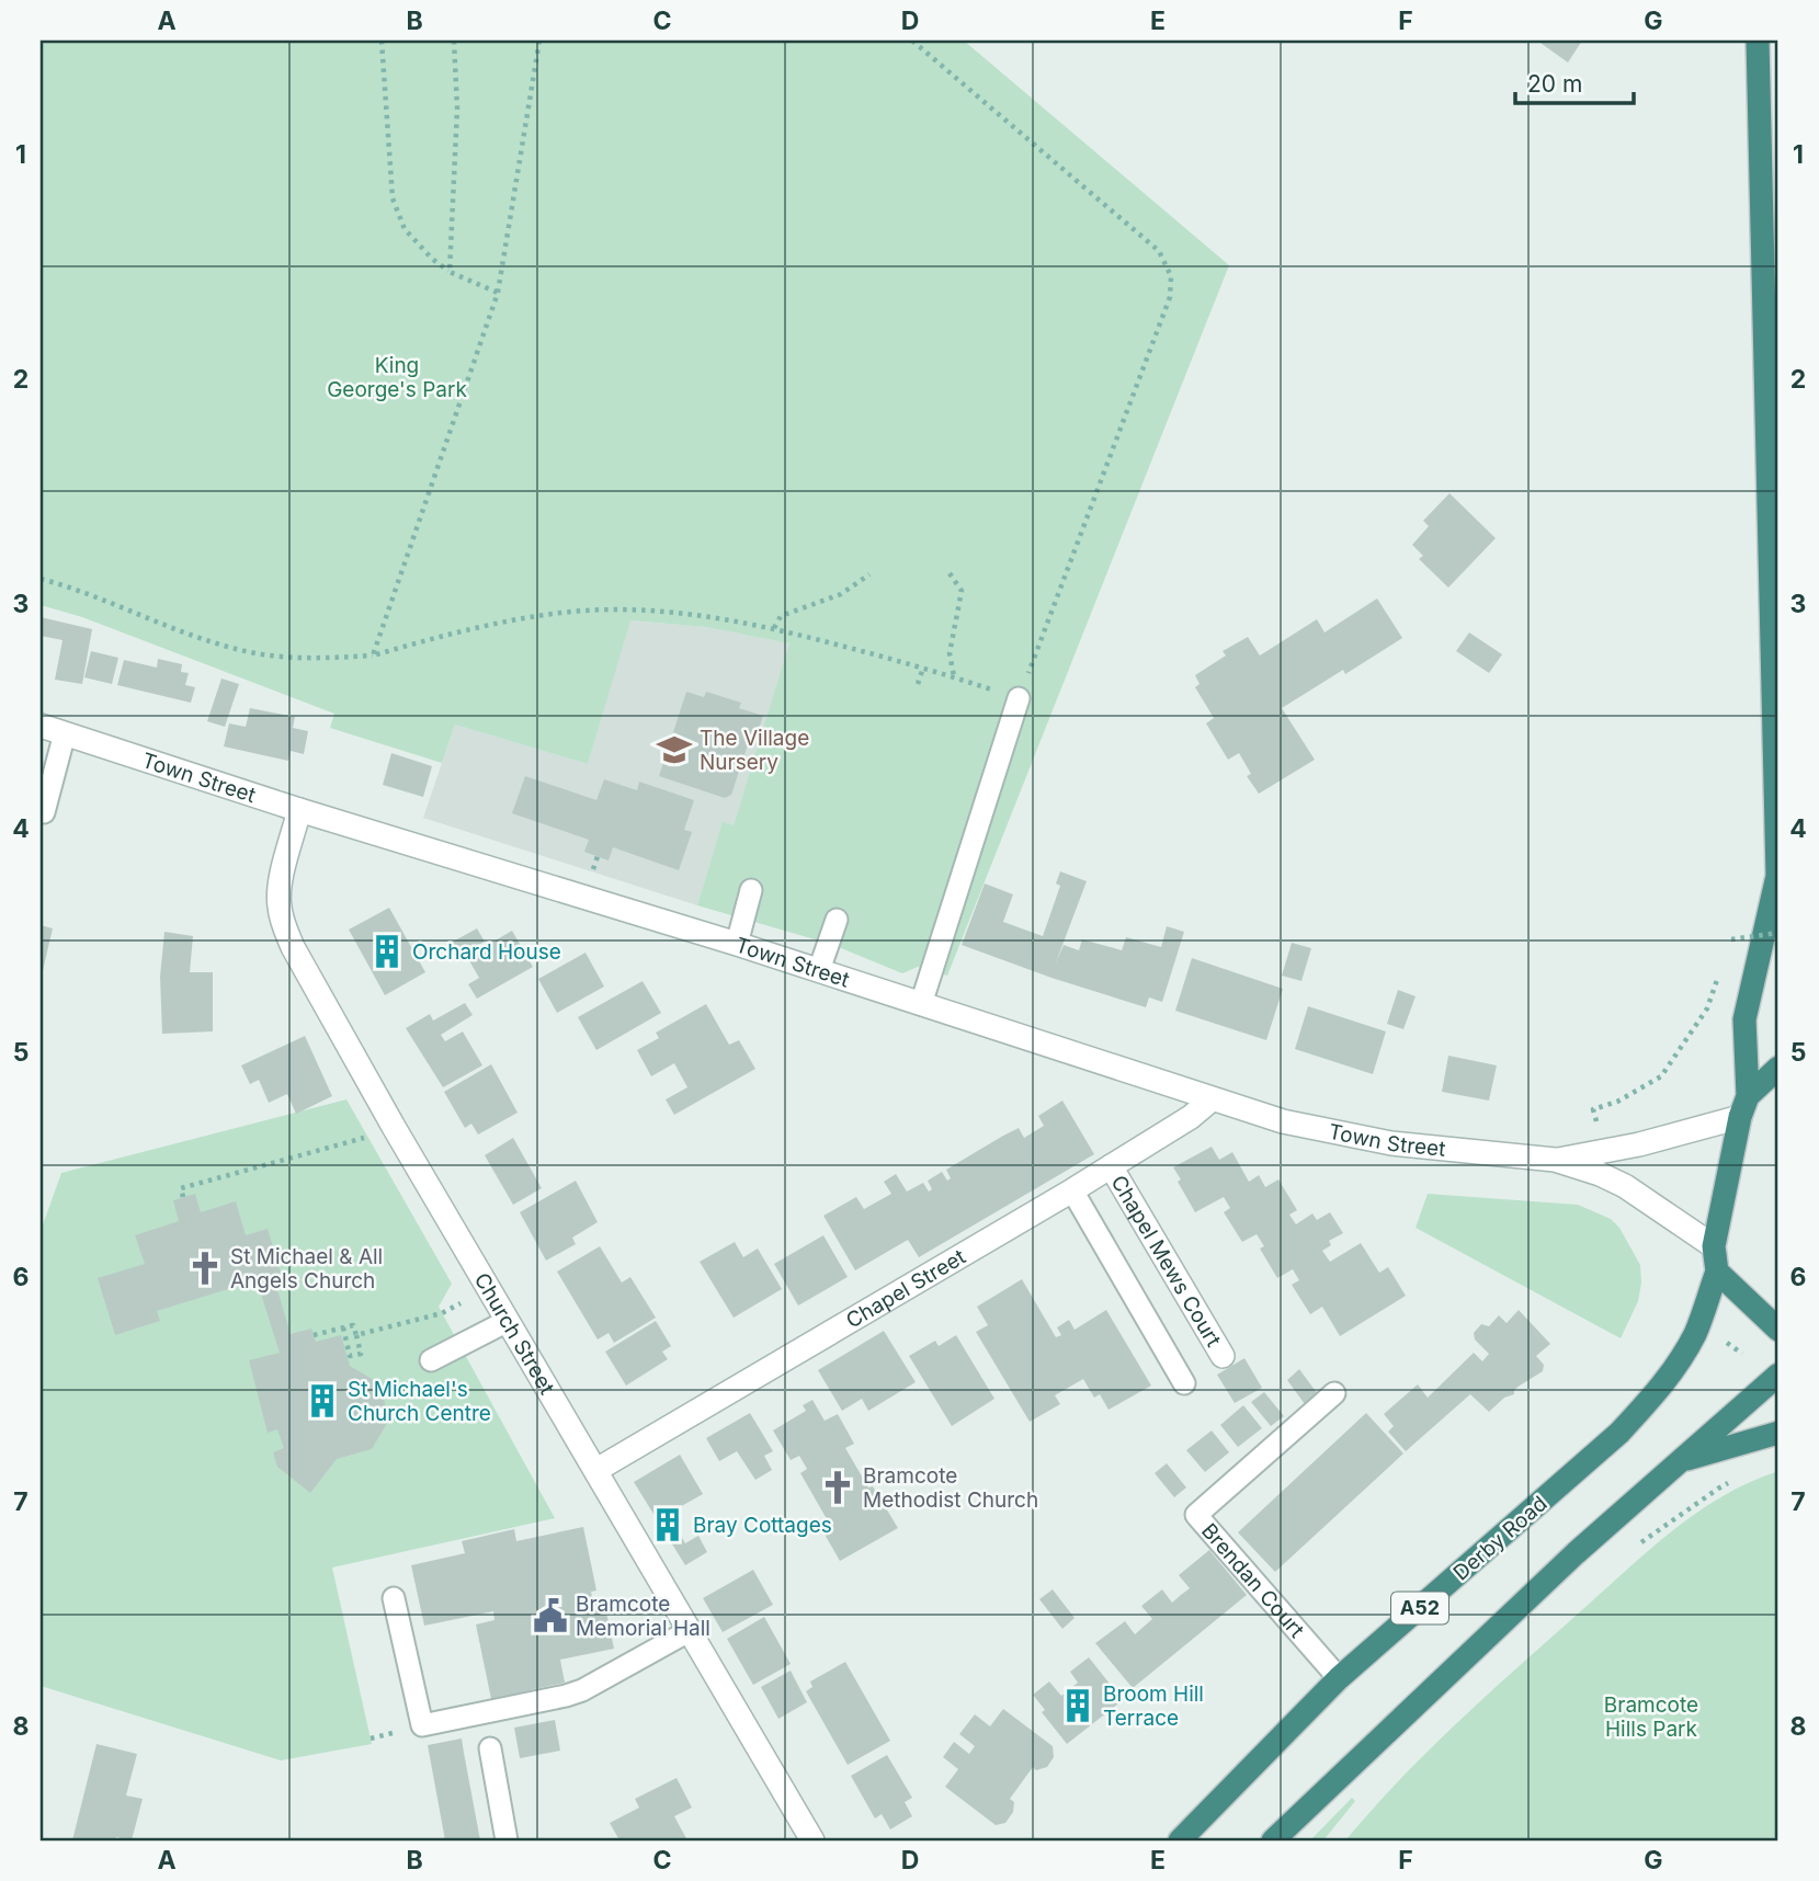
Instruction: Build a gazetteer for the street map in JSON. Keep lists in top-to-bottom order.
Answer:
{
  "streets": {
    "highway": ["Derby Road", "A52"],
    "street": [
      "Town Street",
      "Chapel Mews Court",
      "Chapel Street",
      "Church Street"
    ],
    "lane": ["Brendan Court"]
  },
  "crossings": [
    ["Town Street", "Chapel Street"],
    ["Town Street", "Church Street"],
    ["Town Street", "A52"],
    ["Chapel Mews Court", "Chapel Street"],
    ["Chapel Street", "Church Street"],
    ["Derby Road", "Brendan Court"],
    ["Derby Road", "A52"]
  ],
  "parks": ["King George's Park", "Bramcote Hills Park"],
  "places": {
    "school or university": ["The Village Nursery"],
    "building": [
      "Orchard House",
      "St Michael's Church Centre",
      "Bray Cottages",
      "Broom Hill Terrace"
    ],
    "church": ["St Michael & All Angels Church", "Bramcote Methodist Church"],
    "public building": ["Bramcote Memorial Hall"]
  },
  "scale_bar": "20 m",
  "grid": {
    "columns": [
      "A",
      "B",
      "C",
      "D",
      "E",
      "F",
      "G"
    ],
    "rows": [
      "1",
      "2",
      "3",
      "4",
      "5",
      "6",
      "7",
      "8"
    ]
  }
}
